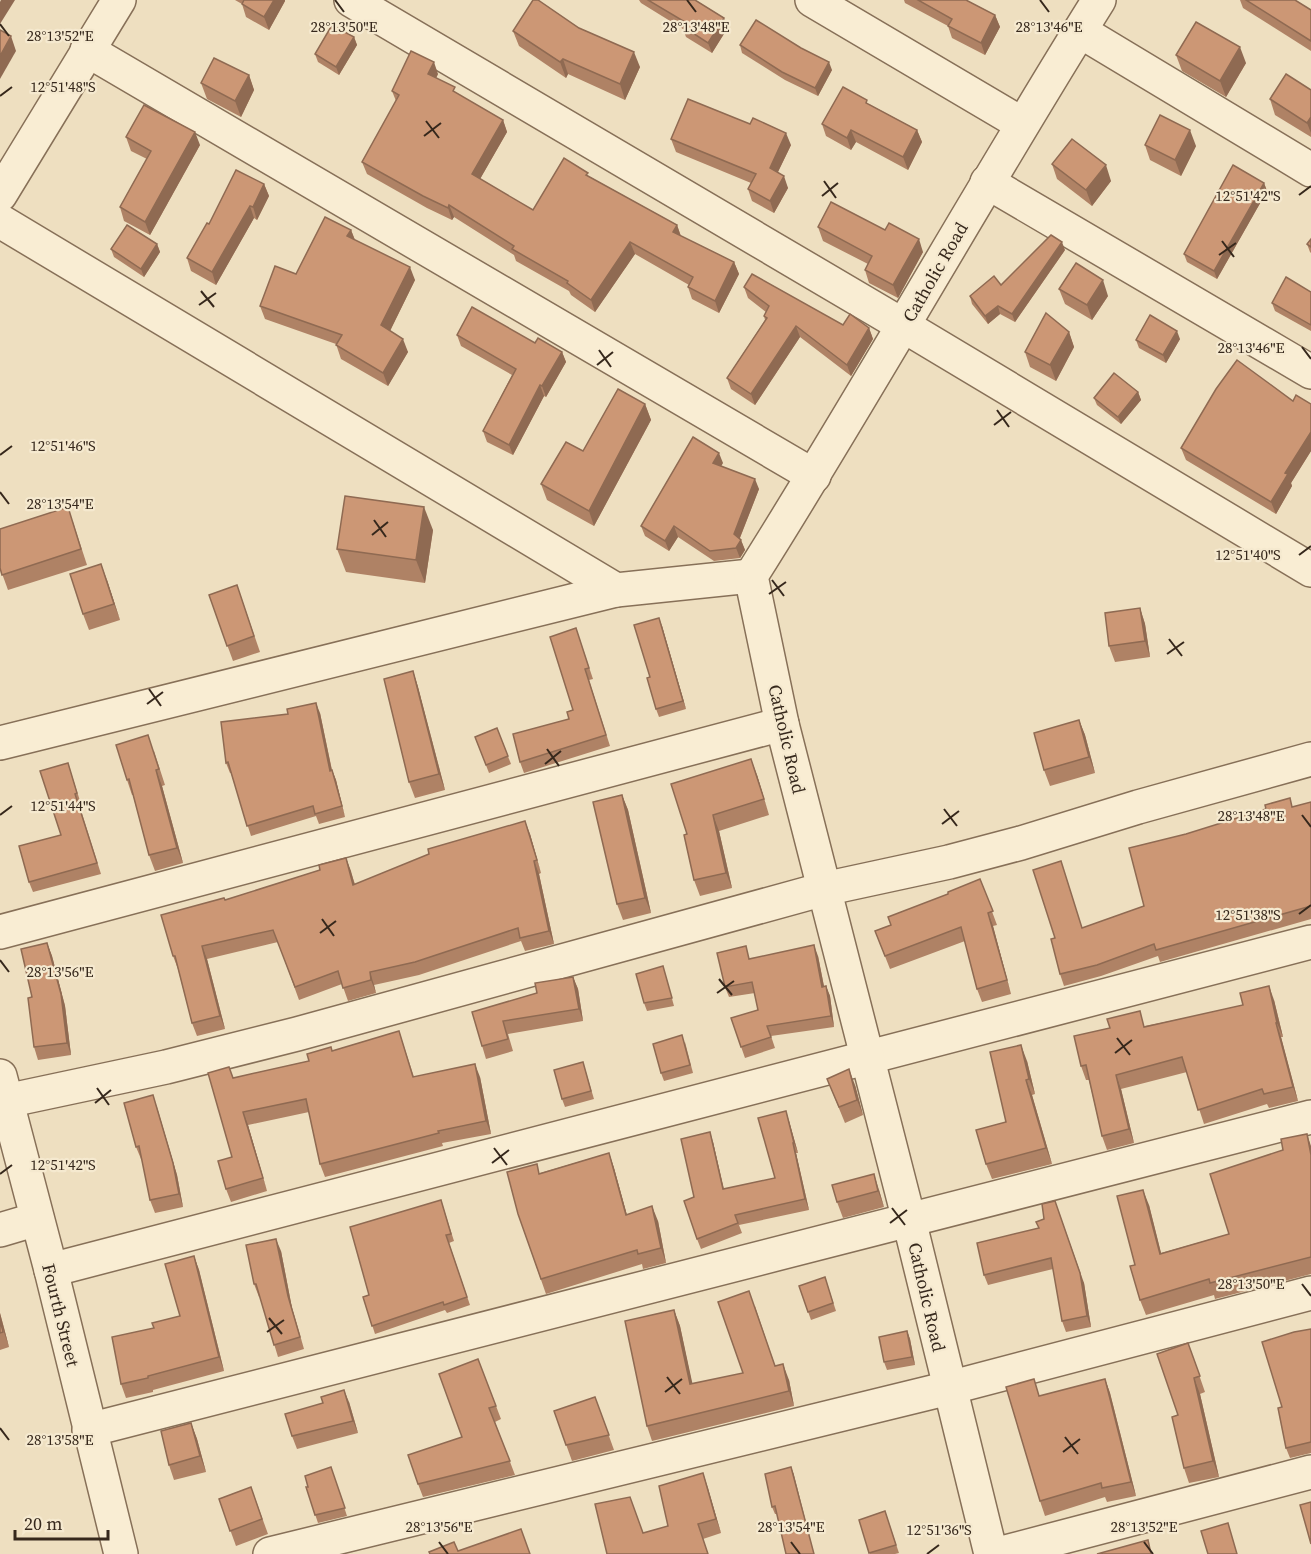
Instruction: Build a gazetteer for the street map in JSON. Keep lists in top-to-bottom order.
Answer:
{
  "streets": {
    "street": ["Catholic Road", "Fourth Street"]
  },
  "scale_bar": "20 m",
  "coordinates": [
    "28°13'50\"E",
    "28°13'46\"E",
    "28°13'48\"E",
    "28°13'52\"E",
    "12°51'48\"S",
    "12°51'42\"S",
    "12°51'46\"S",
    "28°13'54\"E",
    "12°51'40\"S",
    "12°51'44\"S",
    "12°51'38\"S",
    "28°13'56\"E",
    "28°13'58\"E",
    "12°51'36\"S"
  ]
}
